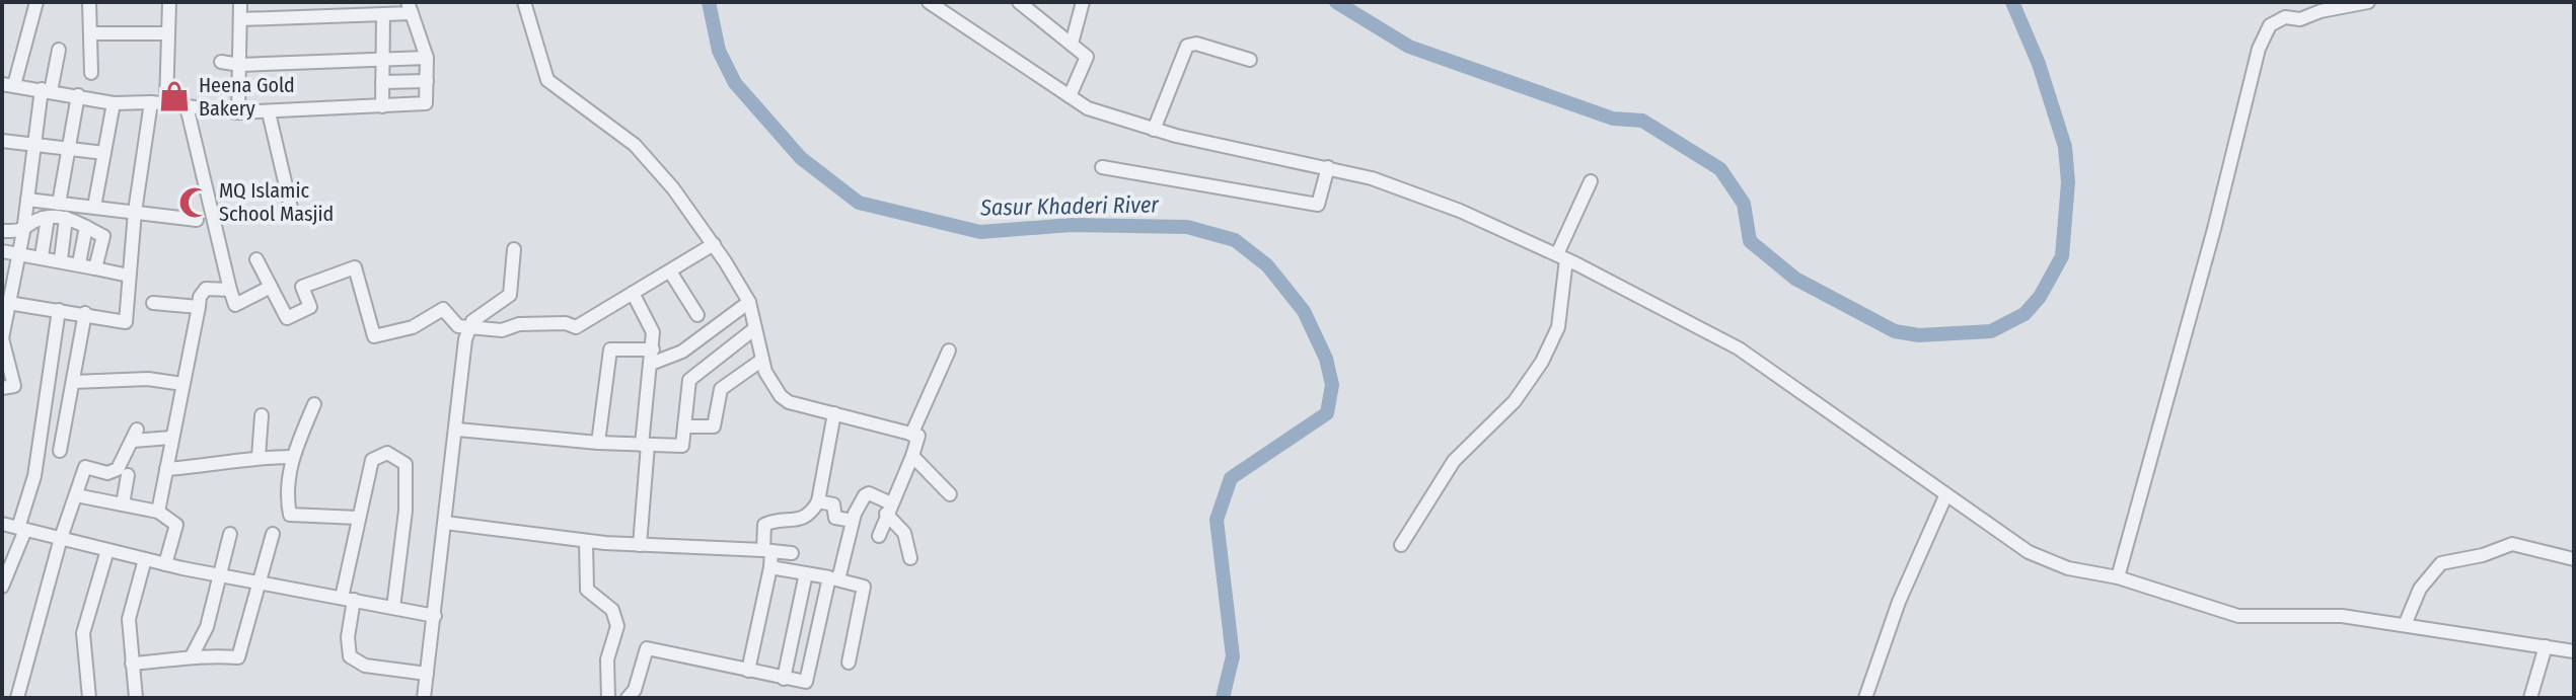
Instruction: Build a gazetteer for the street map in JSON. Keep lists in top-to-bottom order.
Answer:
{
  "water": ["Sasur Khaderi River"],
  "places": {
    "shop": ["Heena Gold Bakery"],
    "mosque": ["MQ Islamic School Masjid"]
  }
}
